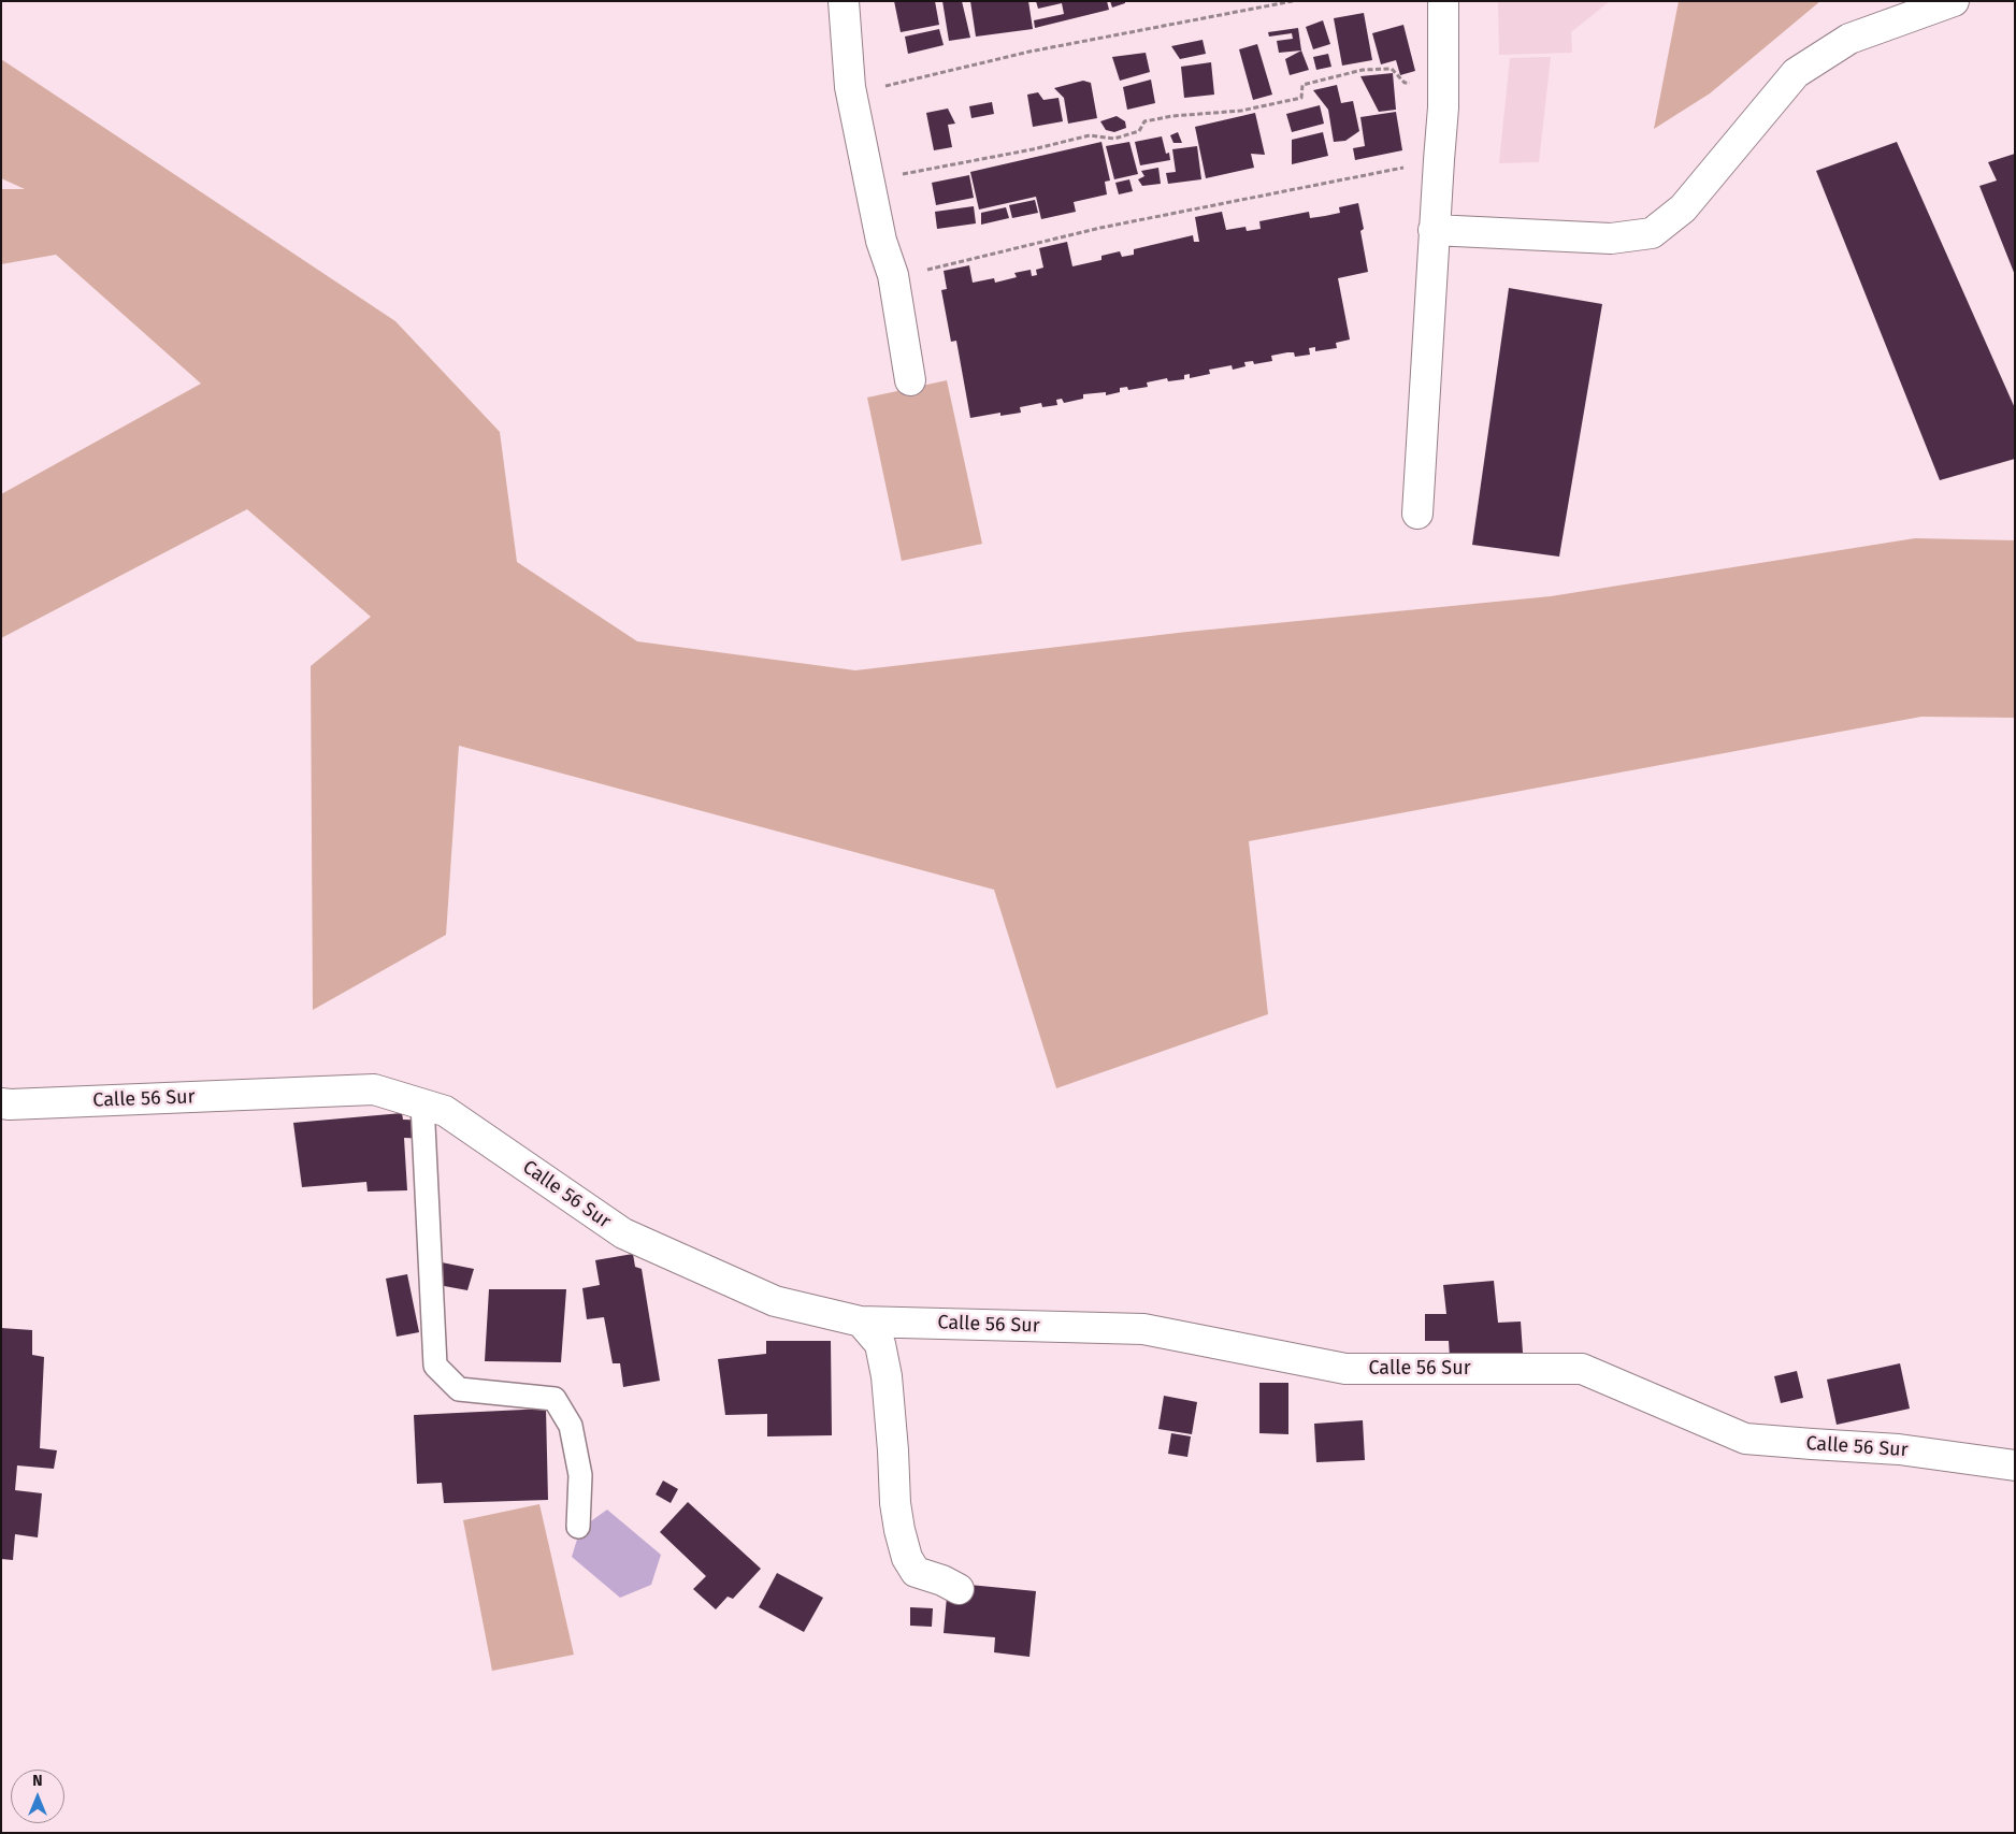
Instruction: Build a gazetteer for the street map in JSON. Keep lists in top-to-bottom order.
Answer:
{
  "streets": {
    "street": ["Calle 56 Sur"]
  },
  "north": "top"
}
